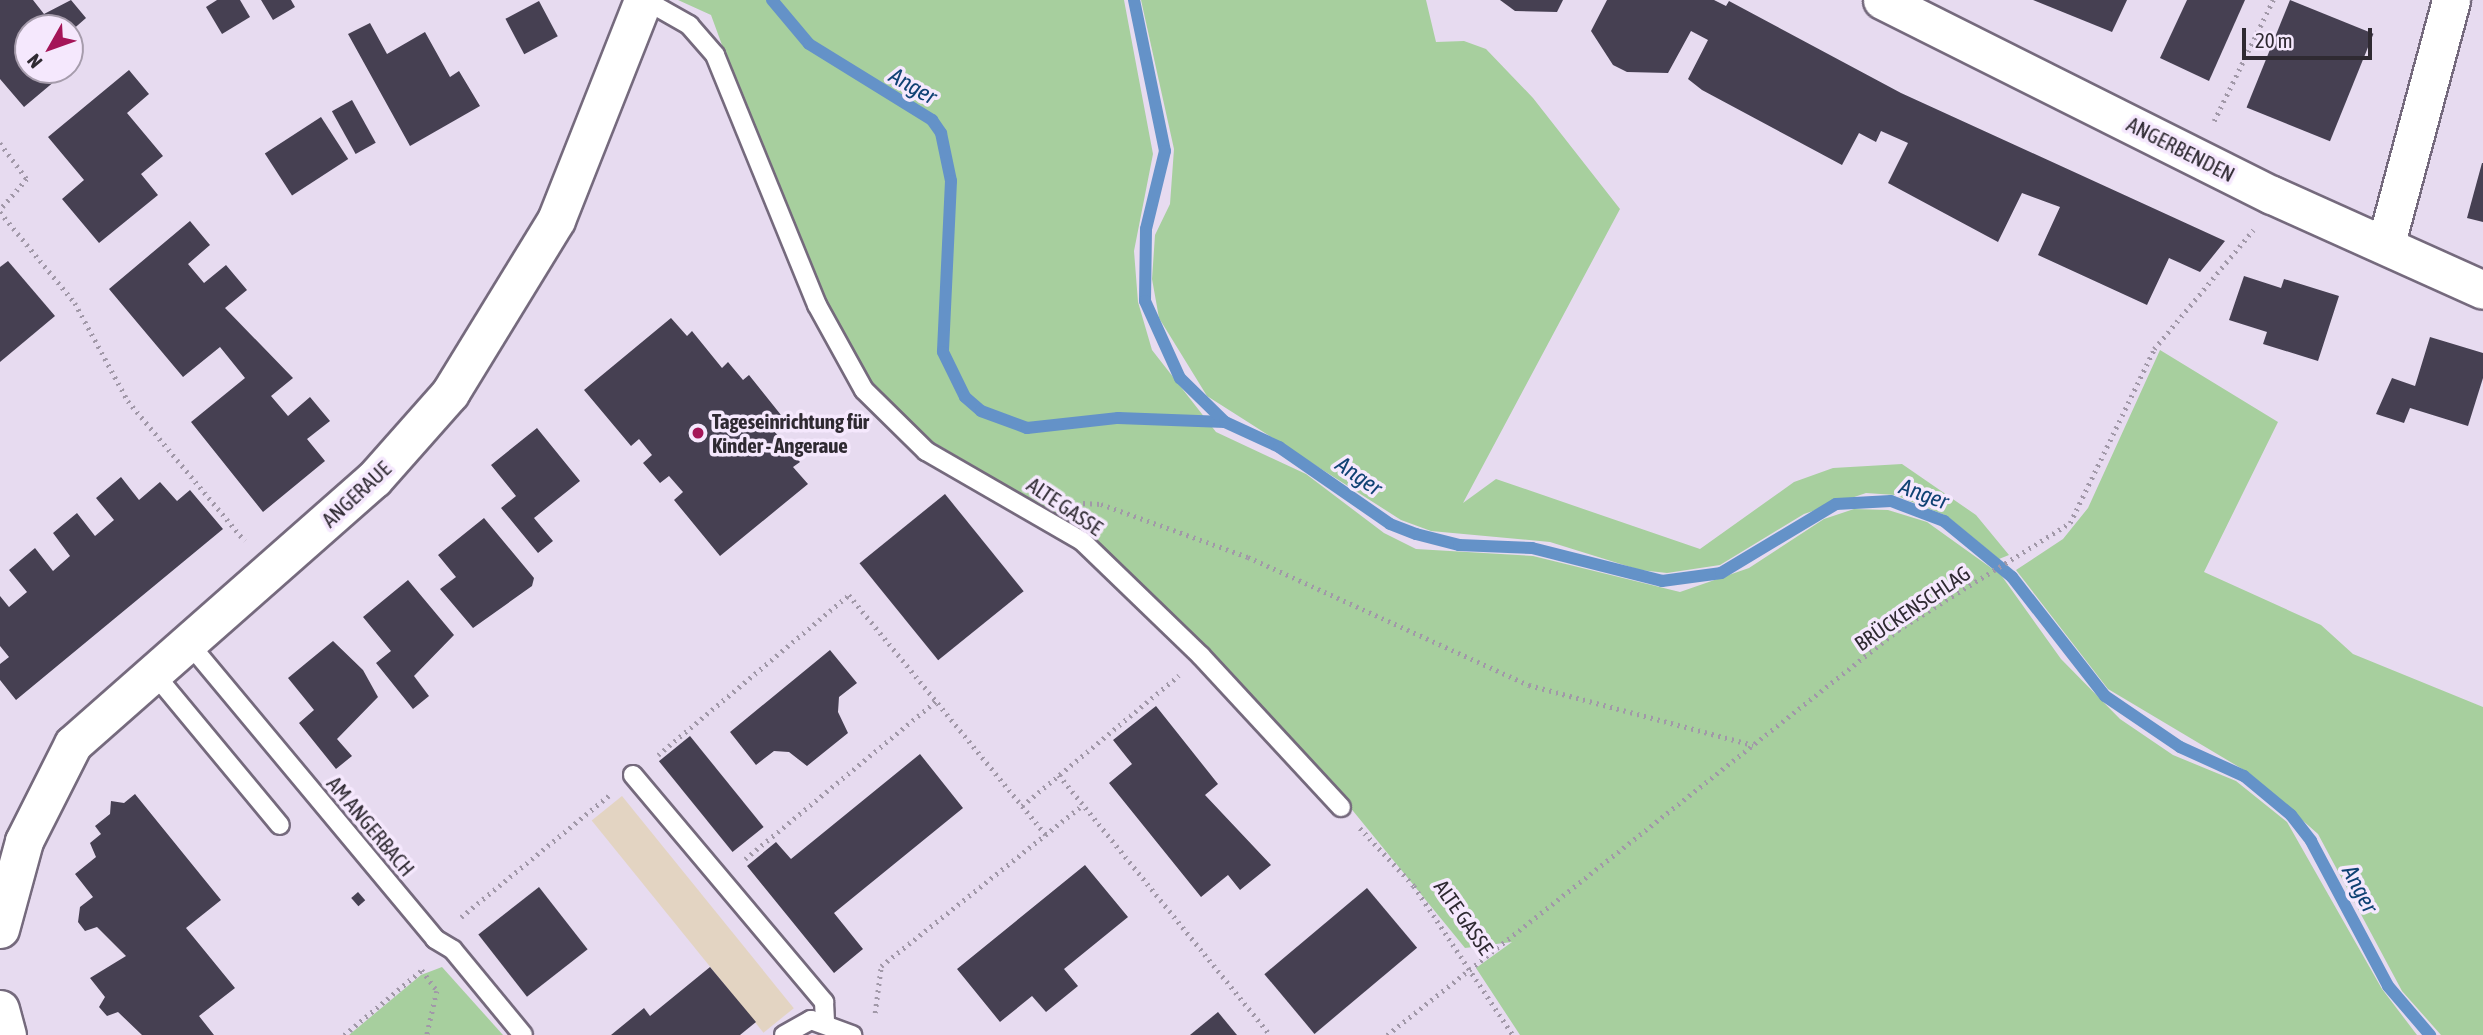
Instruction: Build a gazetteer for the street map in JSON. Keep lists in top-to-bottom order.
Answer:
{
  "streets": {
    "street": ["ANGERBENDEN", "ANGERAUE"],
    "lane": ["ALTE GASSE", "AM ANGERBACH"],
    "path": ["BRÜCKENSCHLAG"]
  },
  "crossings": [
    ["ANGERBENDEN", "BRÜCKENSCHLAG"],
    ["ANGERAUE", "ALTE GASSE"],
    ["ANGERAUE", "AM ANGERBACH"],
    ["ALTE GASSE", "BRÜCKENSCHLAG"]
  ],
  "water": ["Anger"],
  "places": ["Tageseinrichtung für Kinder - Angeraue"],
  "scale_bar": "20 m",
  "north": "bottom left"
}
